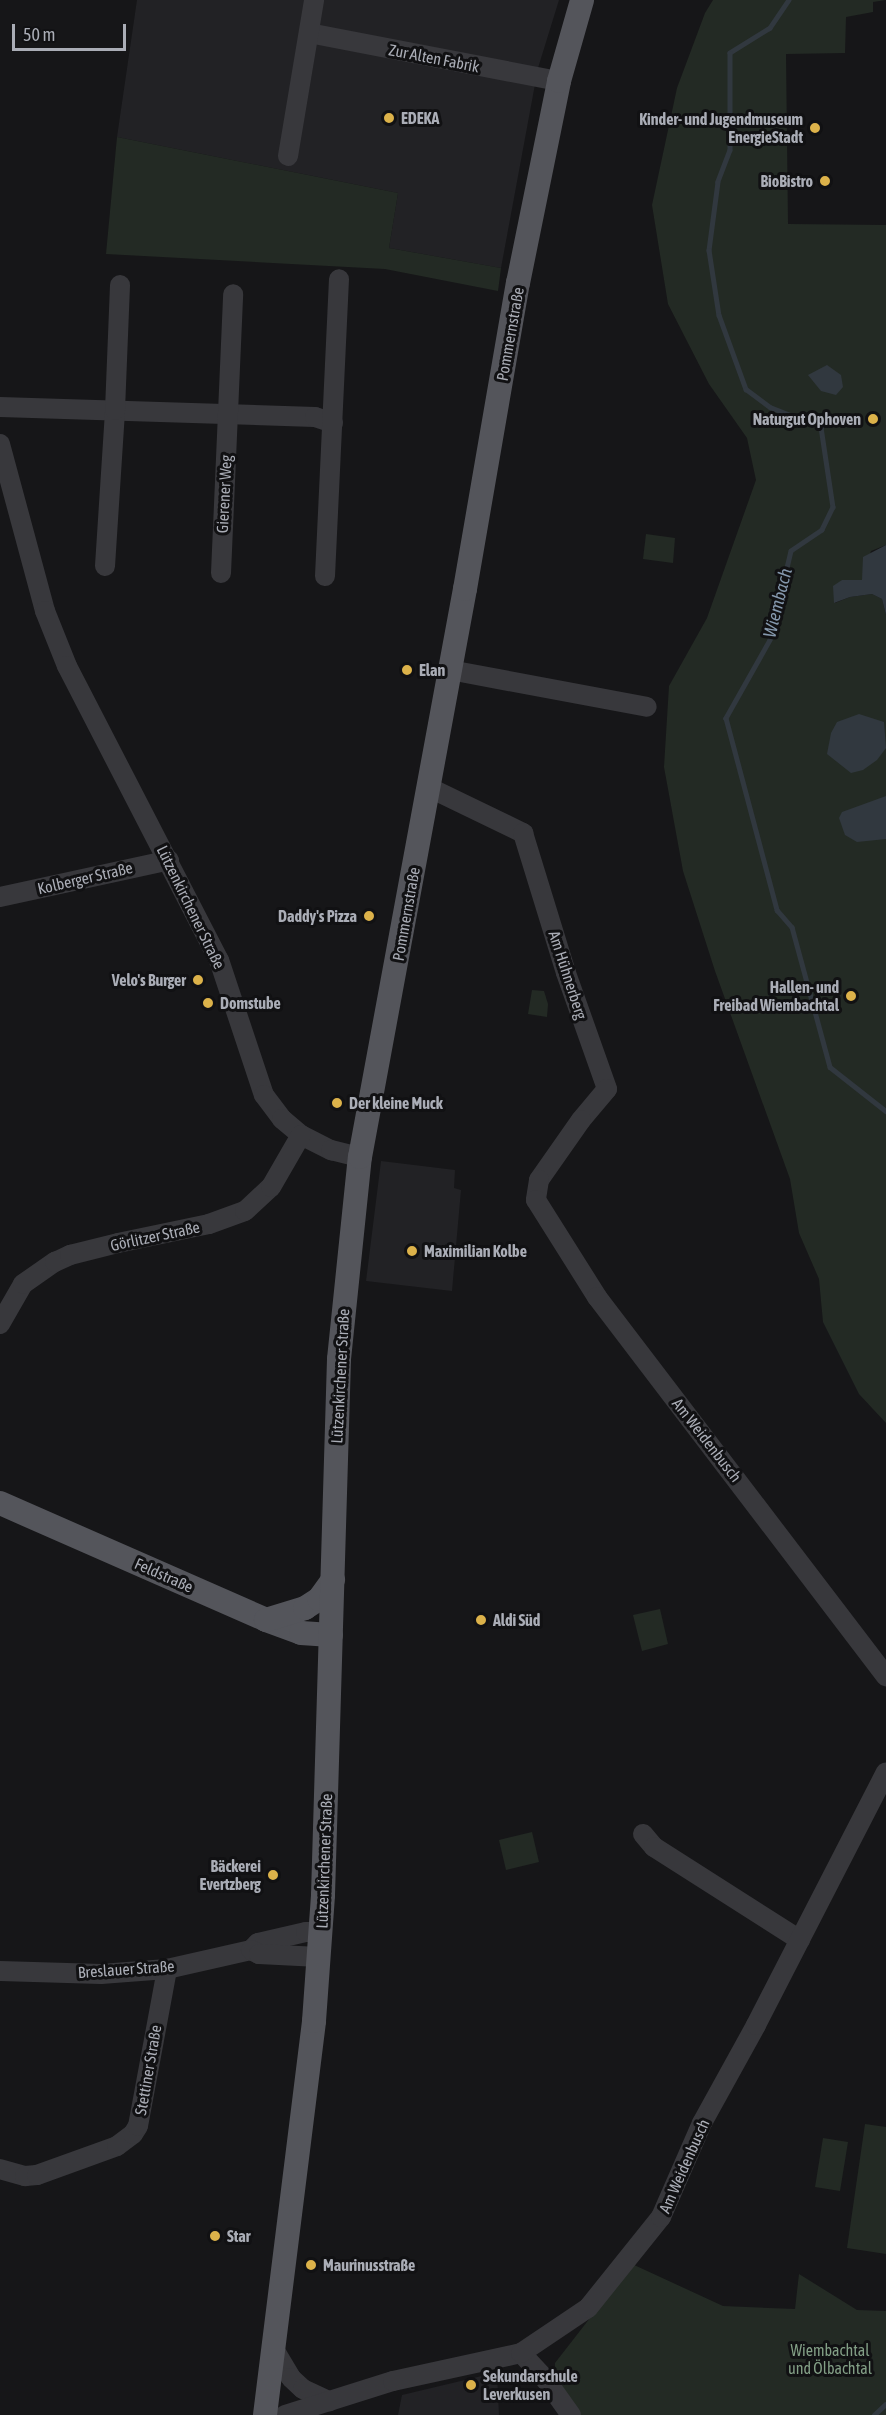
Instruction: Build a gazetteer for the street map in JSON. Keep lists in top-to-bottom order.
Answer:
{
  "streets": {
    "main road": ["Pommernstraße", "Lützenkirchener Straße", "Feldstraße"],
    "street": [
      "Zur Alten Fabrik",
      "Gierener Weg",
      "Kolberger Straße",
      "Am Hühnerberg",
      "Görlitzer Straße",
      "Am Weidenbusch",
      "Breslauer Straße",
      "Stettiner Straße"
    ]
  },
  "crossings": [
    ["Zur Alten Fabrik", "Pommernstraße"],
    ["Pommernstraße", "Lützenkirchener Straße"],
    ["Pommernstraße", "Am Hühnerberg"],
    ["Kolberger Straße", "Lützenkirchener Straße"],
    ["Lützenkirchener Straße", "Görlitzer Straße"],
    ["Lützenkirchener Straße", "Feldstraße"],
    ["Lützenkirchener Straße", "Breslauer Straße"],
    ["Am Hühnerberg", "Am Weidenbusch"],
    ["Breslauer Straße", "Stettiner Straße"]
  ],
  "water": ["Wiembach"],
  "parks": ["Wiembachtal und Ölbachtal"],
  "places": [
    "EDEKA",
    "Kinder- und Jugendmuseum EnergieStadt",
    "BioBistro",
    "Naturgut Ophoven",
    "Elan",
    "Daddy's Pizza",
    "Velo's Burger",
    "Hallen- und Freibad Wiembachtal",
    "Domstube",
    "Der kleine Muck",
    "Maximilian Kolbe",
    "Aldi Süd",
    "Bäckerei Evertzberg",
    "Star",
    "Maurinusstraße",
    "Sekundarschule Leverkusen"
  ],
  "scale_bar": "50 m"
}
